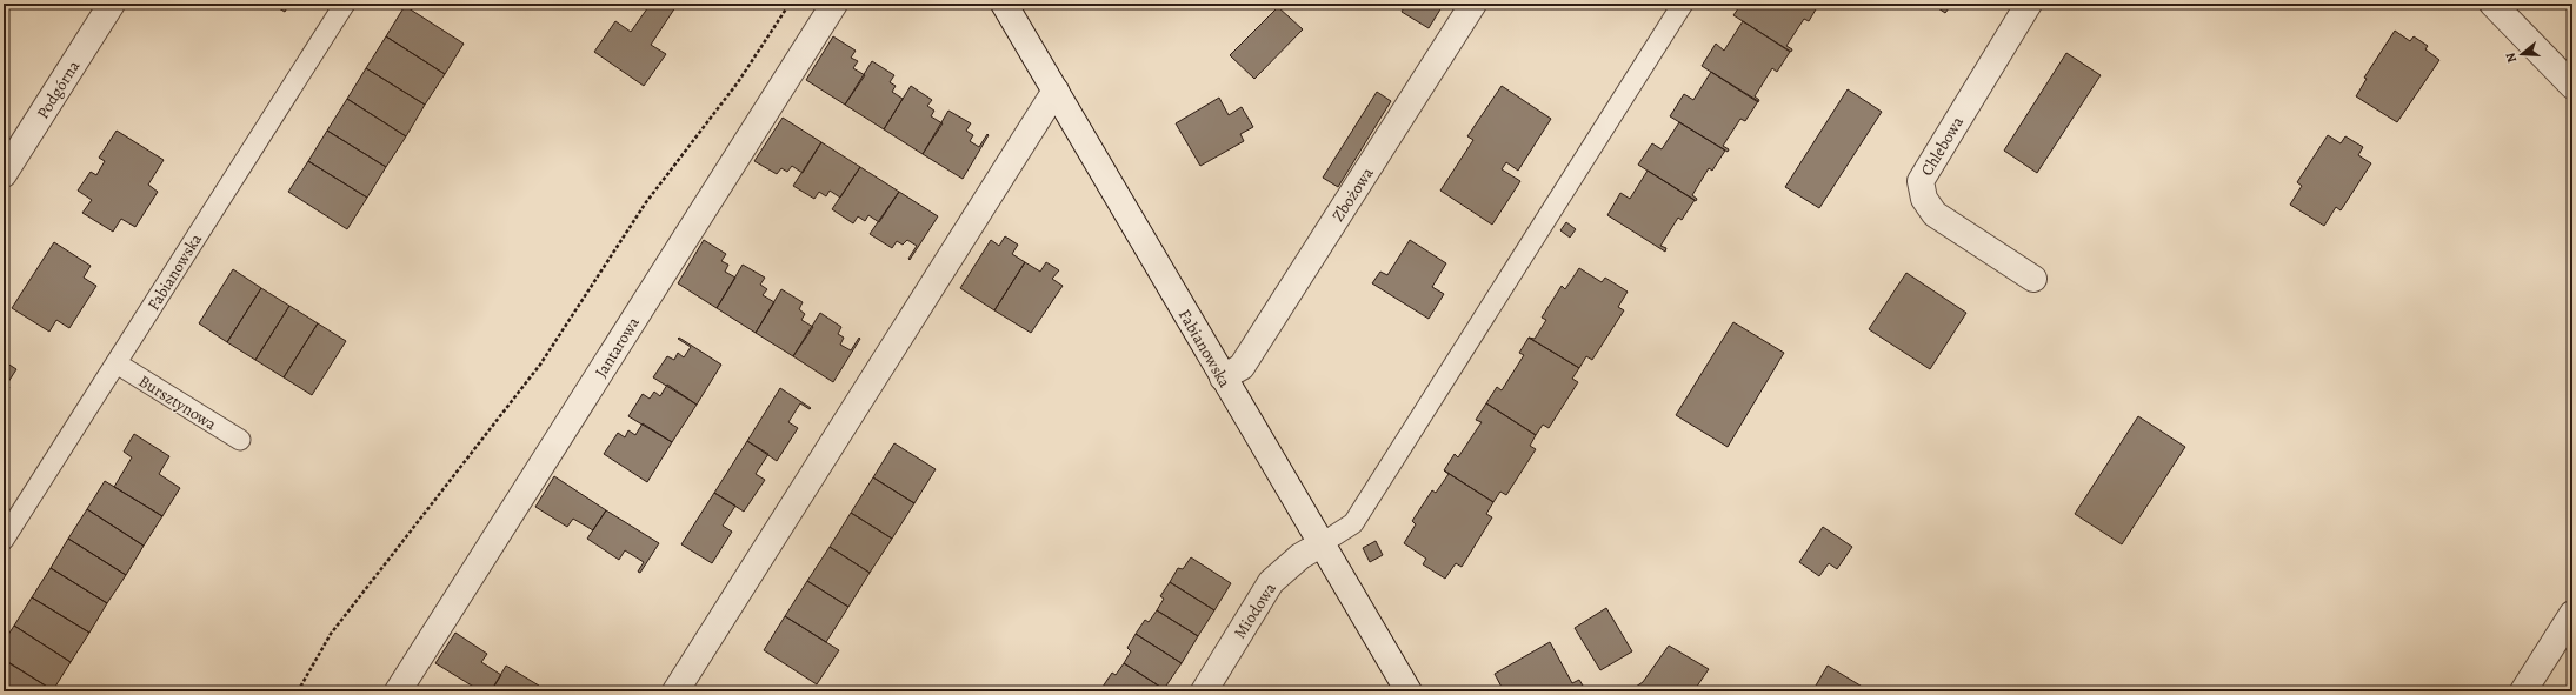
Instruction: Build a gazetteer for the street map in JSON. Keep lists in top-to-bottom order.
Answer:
{
  "streets": {
    "street": [
      "Podgórna",
      "Chlebowa",
      "Zbożowa",
      "Fabianowska",
      "Jantarowa",
      "Miodowa"
    ],
    "lane": ["Bursztynowa"]
  },
  "crossings": [
    ["Zbożowa", "Fabianowska"],
    ["Fabianowska", "Bursztynowa"],
    ["Fabianowska", "Miodowa"]
  ],
  "north": "left"
}
